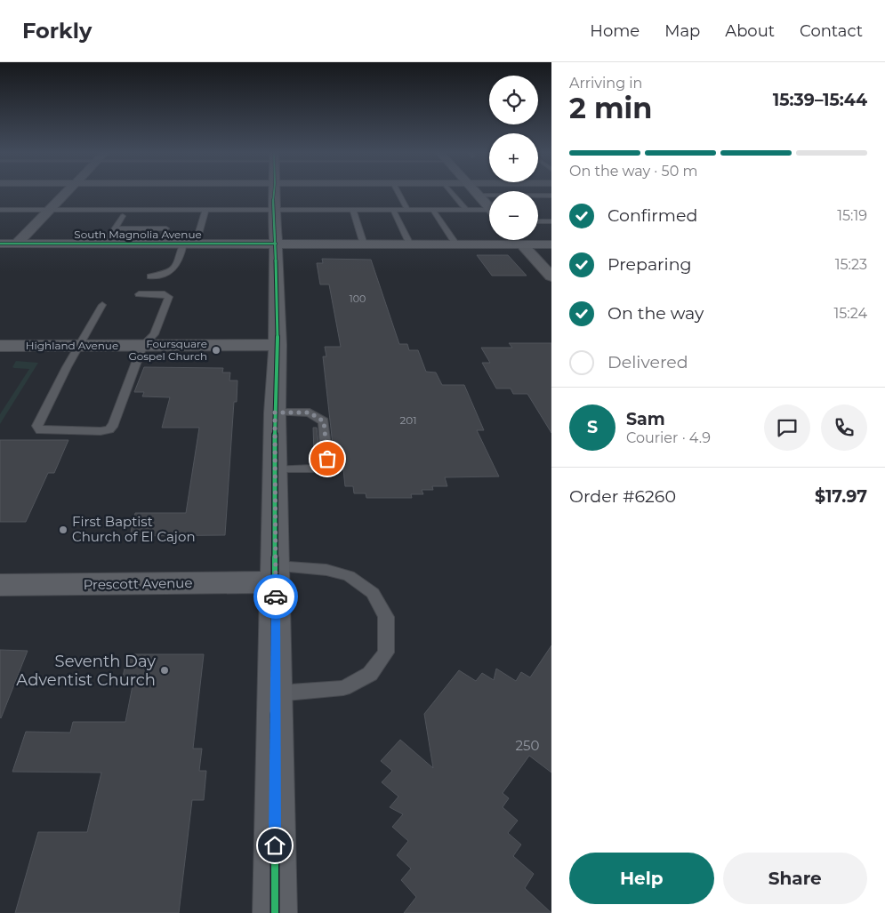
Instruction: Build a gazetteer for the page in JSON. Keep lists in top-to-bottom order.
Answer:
{
  "streets": {
    "street": ["South Magnolia Avenue", "Highland Avenue", "Prescott Avenue"]
  },
  "places": ["Foursquare Gospel Church", "First Baptist Church of El Cajon", "Seventh Day Adventist Church"],
  "house_numbers": ["100", "201", "250"],
  "page": {
    "header": "Forkly",
    "nav": [
      "Home",
      "Map",
      "About",
      "Contact"
    ],
    "heading": ["2 min", "Arriving in", "15:39–15:44"],
    "panel": [
      "Sam",
      "Courier · 4.9",
      "Order #6260",
      "$17.97"
    ],
    "map_buttons": ["+", "−"],
    "bar": "On the way · 50 m",
    "list": [
      ["Confirmed", "15:19"],
      ["Preparing", "15:23"],
      ["On the way", "15:24"],
      "Delivered"
    ],
    "round": "S",
    "buttons": ["Help", "Share"]
  }
}
